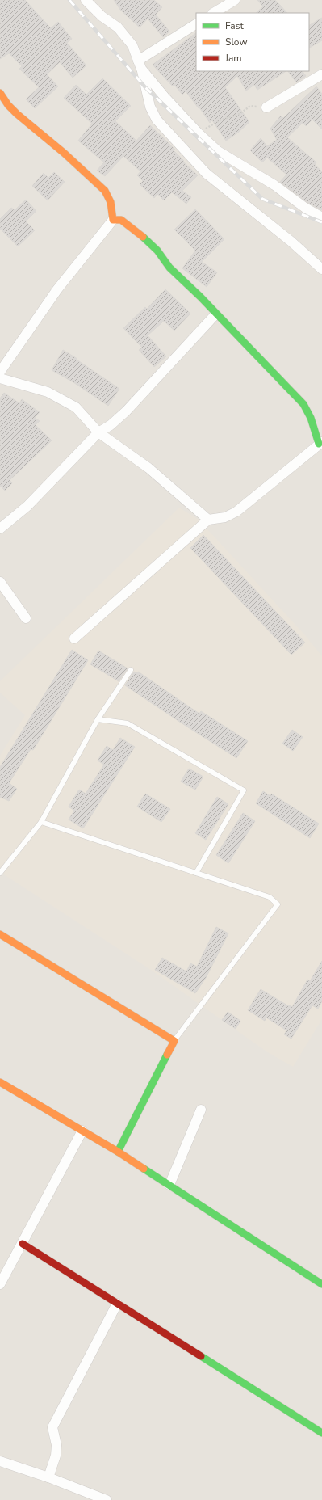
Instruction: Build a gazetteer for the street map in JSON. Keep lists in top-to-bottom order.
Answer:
{
  "legend": ["Fast", "Slow", "Jam"]
}
